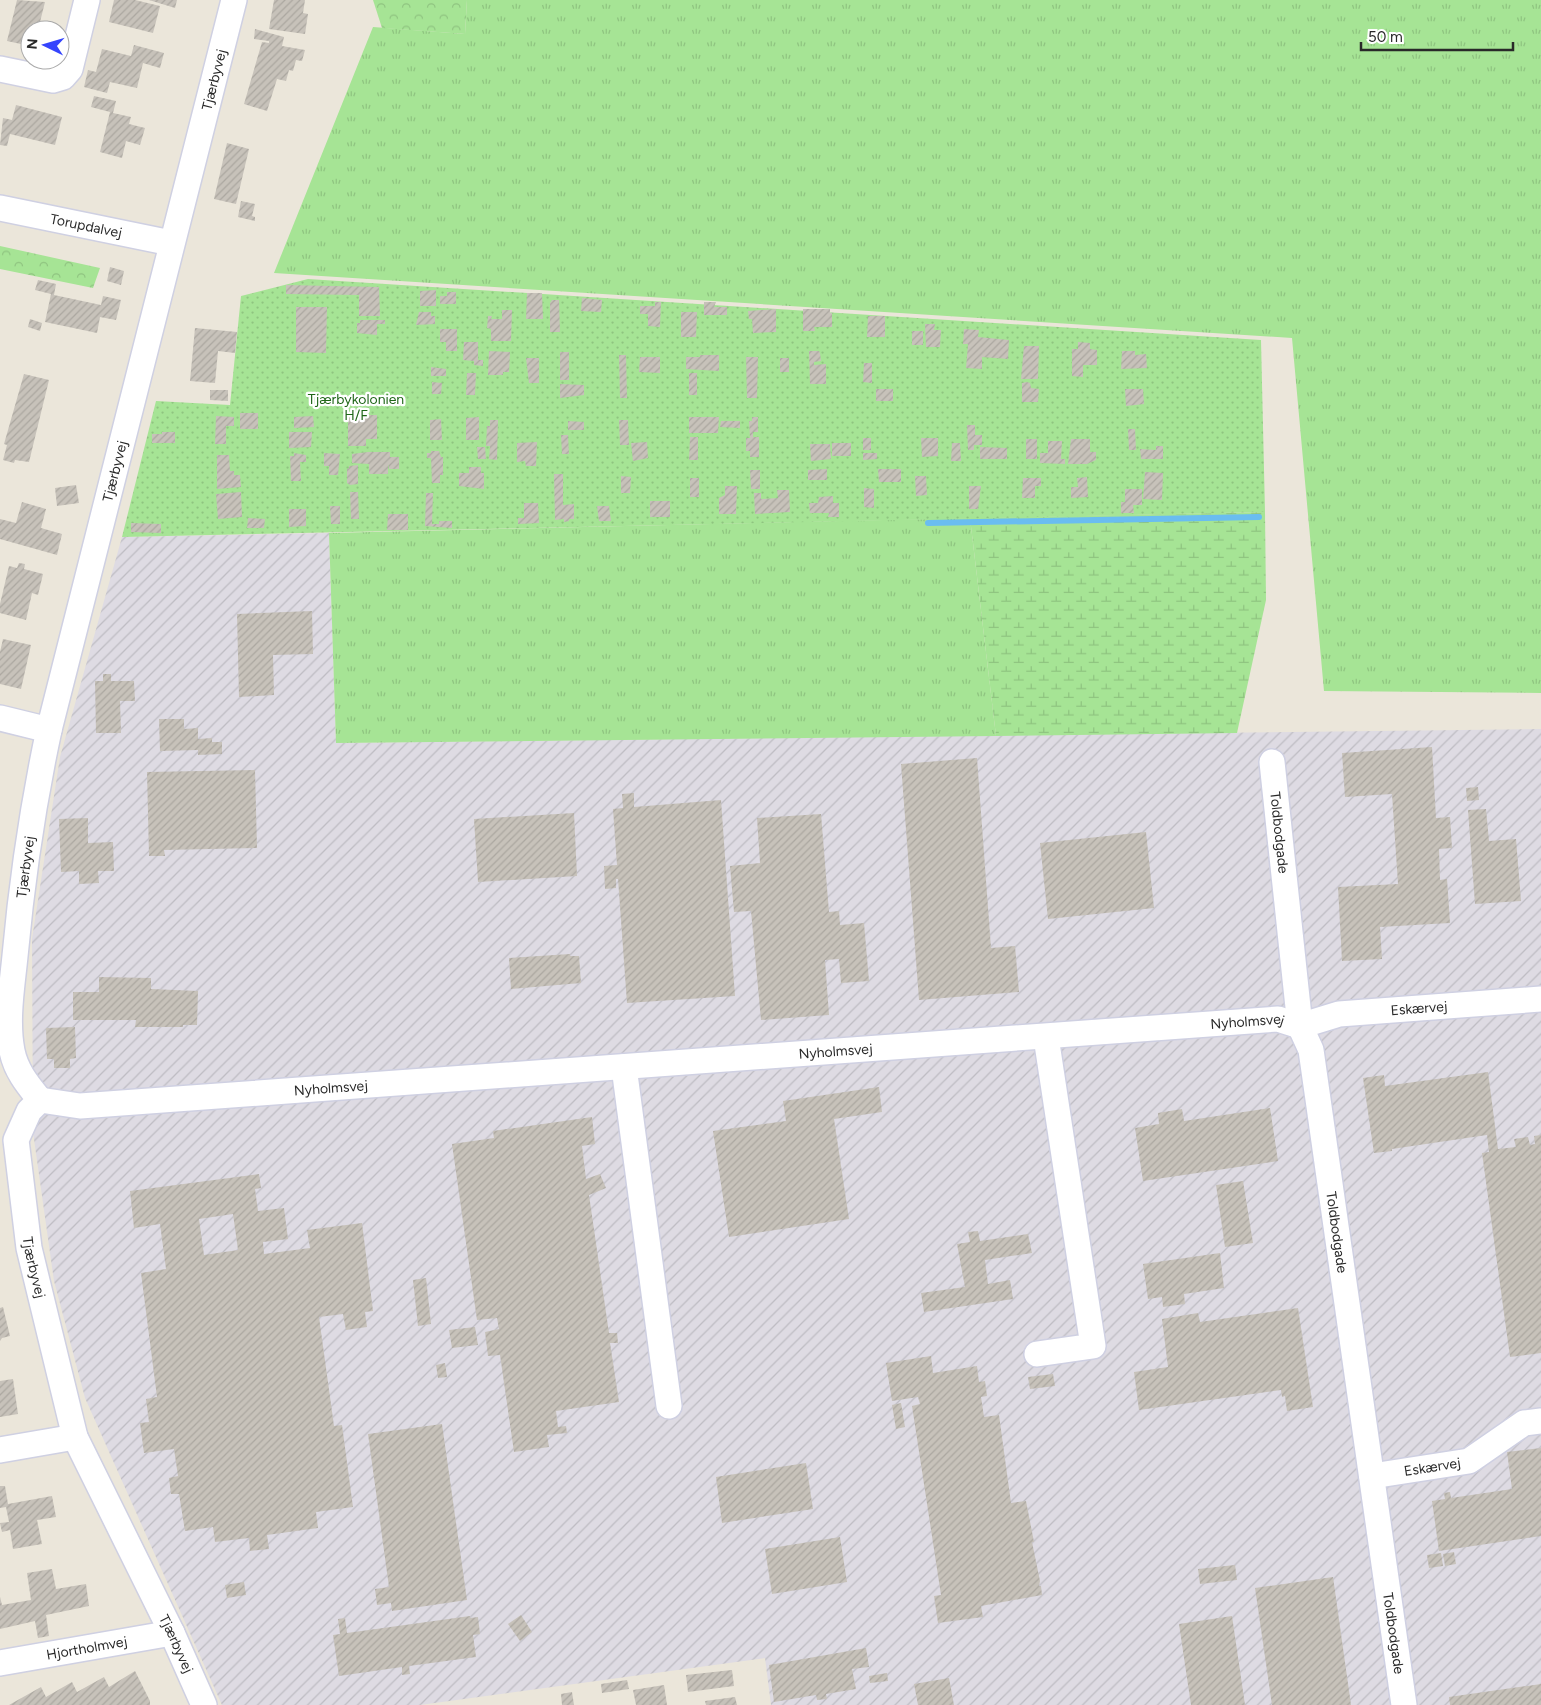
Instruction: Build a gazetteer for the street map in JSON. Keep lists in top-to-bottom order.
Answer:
{
  "streets": {
    "street": [
      "Tjærbyvej",
      "Torupdalvej",
      "Toldbodgade",
      "Eskærvej",
      "Nyholmsvej",
      "Hjortholmvej"
    ]
  },
  "crossings": [
    ["Tjærbyvej", "Torupdalvej"],
    ["Tjærbyvej", "Nyholmsvej"],
    ["Tjærbyvej", "Hjortholmvej"],
    ["Toldbodgade", "Eskærvej"],
    ["Toldbodgade", "Nyholmsvej"],
    ["Eskærvej", "Nyholmsvej"]
  ],
  "parks": ["Tjærbykolonien H/F"],
  "scale_bar": "50 m",
  "north": "left"
}
